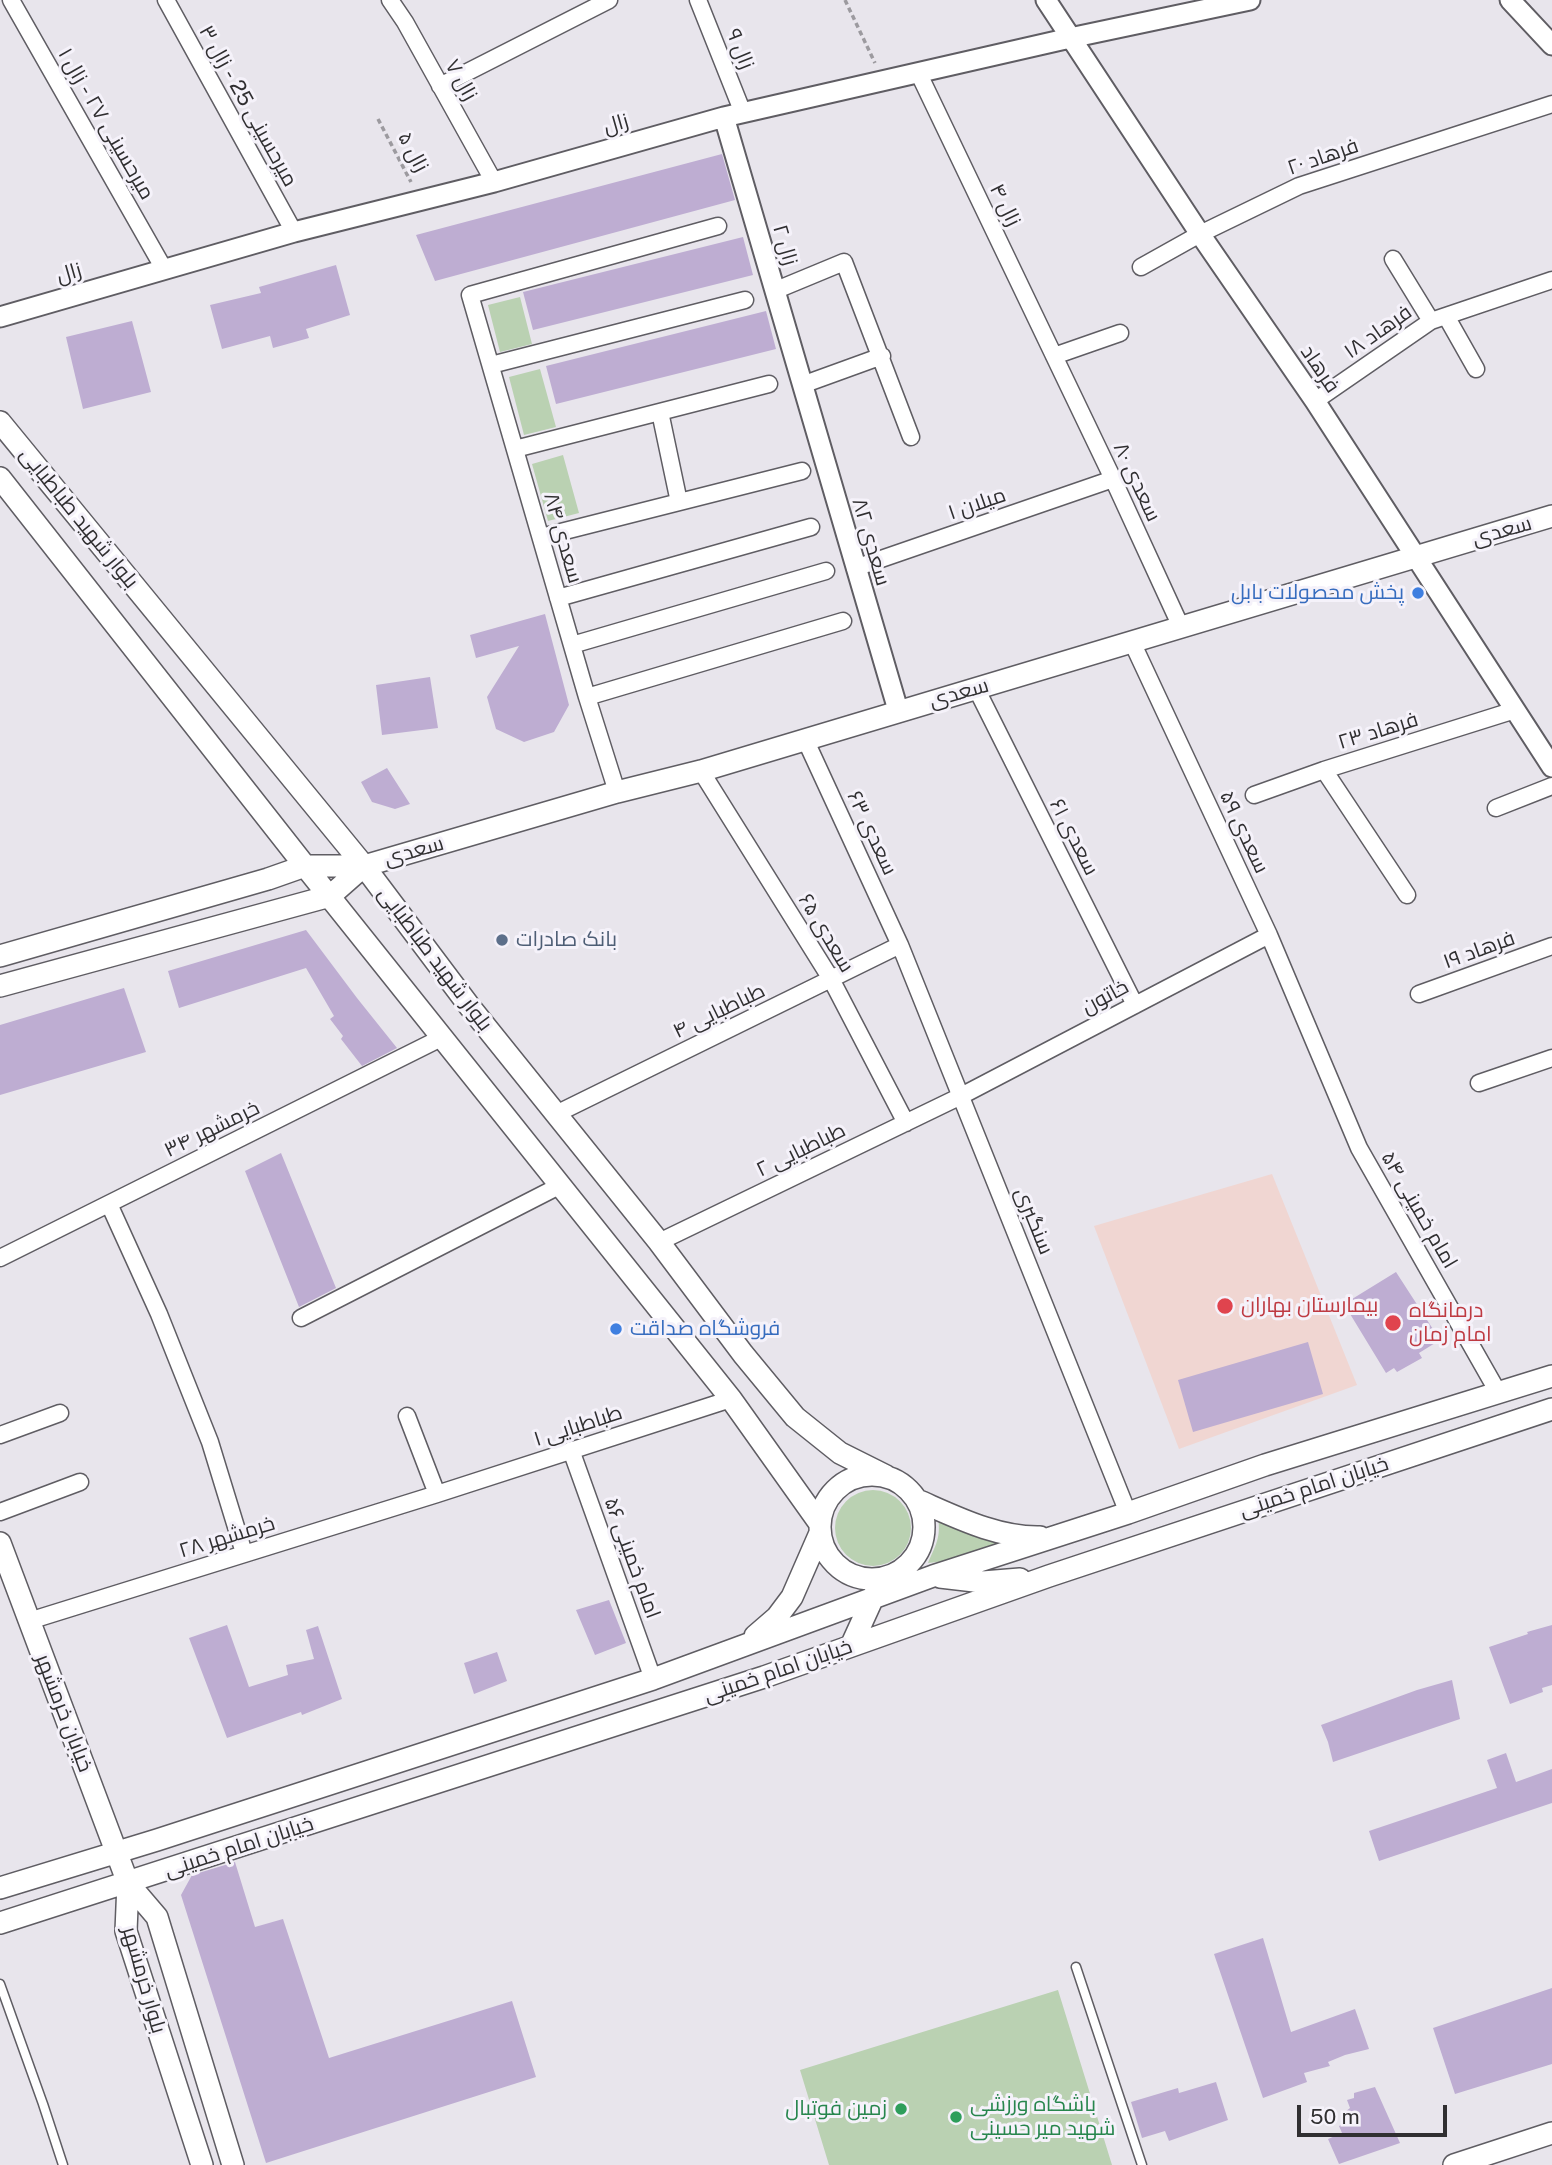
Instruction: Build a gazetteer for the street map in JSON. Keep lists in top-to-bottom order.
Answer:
{
  "streets": {
    "main road": [
      "بلوار شهید طباطبایی",
      "سعدی",
      "خیابان امام خمینی",
      "خیابان خرمشهر",
      "بلوار خرمشهر"
    ],
    "street": [
      "زال ۹",
      "زال ۷",
      "میرحسینی 25 - زال ۳",
      "میرحسینی ۲۷ - زال ۱",
      "زال",
      "فرهاد ۲۰",
      "زال ۴",
      "زال ۲",
      "فرهاد ۱۸",
      "فرهاد",
      "سعدی ۸۰",
      "میلان ۱",
      "سعدی ۸۴",
      "سعدی ۸۲",
      "فرهاد ۲۳",
      "سعدی ۵۹",
      "سعدی ۶۳",
      "سعدی ۶۱",
      "سعدی ۶۵",
      "فرهاد ۱۹",
      "خاتون",
      "طباطبایی ۴",
      "خرمشهر ۳۴",
      "طباطبایی ۲",
      "امام خمینی ۵۴",
      "سنگبری",
      "طباطبایی ۱",
      "خرمشهر ۲۸",
      "امام خمینی ۵۶"
    ],
    "path": ["زال ۵"]
  },
  "crossings": [
    ["زال ۹", "زال"],
    ["زال ۹", "زال ۲"],
    ["زال ۷", "زال"],
    ["میرحسینی 25 - زال ۳", "زال"],
    ["میرحسینی ۲۷ - زال ۱", "زال"],
    ["زال", "زال ۵"],
    ["زال", "زال ۴"],
    ["زال", "زال ۲"],
    ["زال", "فرهاد"],
    ["فرهاد ۲۰", "فرهاد"],
    ["زال ۴", "سعدی ۸۰"],
    ["زال ۲", "سعدی ۸۲"],
    ["فرهاد ۱۸", "فرهاد"],
    ["فرهاد", "سعدی"],
    ["فرهاد", "فرهاد ۲۳"],
    ["سعدی ۸۰", "میلان ۱"],
    ["سعدی ۸۰", "سعدی"],
    ["میلان ۱", "سعدی ۸۲"],
    ["بلوار شهید طباطبایی", "سعدی"],
    ["بلوار شهید طباطبایی", "طباطبایی ۴"],
    ["بلوار شهید طباطبایی", "خرمشهر ۳۴"],
    ["بلوار شهید طباطبایی", "طباطبایی ۲"],
    ["بلوار شهید طباطبایی", "طباطبایی ۱"],
    ["سعدی", "سعدی ۸۴"],
    ["سعدی", "سعدی ۸۲"],
    ["سعدی", "سعدی ۵۹"],
    ["سعدی", "سعدی ۶۳"],
    ["سعدی", "سعدی ۶۱"],
    ["سعدی", "سعدی ۶۵"],
    ["سعدی ۵۹", "خاتون"],
    ["سعدی ۵۹", "امام خمینی ۵۴"],
    ["سعدی ۶۳", "طباطبایی ۴"],
    ["سعدی ۶۳", "سنگبری"],
    ["سعدی ۶۱", "خاتون"],
    ["سعدی ۶۵", "طباطبایی ۴"],
    ["سعدی ۶۵", "طباطبایی ۲"],
    ["خاتون", "طباطبایی ۲"],
    ["خاتون", "سنگبری"],
    ["طباطبایی ۴", "سنگبری"],
    ["طباطبایی ۲", "سنگبری"],
    ["امام خمینی ۵۴", "خیابان امام خمینی"],
    ["سنگبری", "خیابان امام خمینی"],
    ["طباطبایی ۱", "خرمشهر ۲۸"],
    ["طباطبایی ۱", "امام خمینی ۵۶"],
    ["خیابان امام خمینی", "امام خمینی ۵۶"],
    ["خیابان امام خمینی", "خیابان خرمشهر"],
    ["خیابان امام خمینی", "بلوار خرمشهر"],
    ["خرمشهر ۲۸", "خیابان خرمشهر"],
    ["خیابان خرمشهر", "بلوار خرمشهر"]
  ],
  "places": [
    "پخش محصولات بابل",
    "بانک صادرات",
    "بیمارستان بهاران",
    "درمانگاه امام زمان",
    "فروشگاه صداقت",
    "زمین فوتبال",
    "باشگاه ورزشی شهید میر حسینی"
  ],
  "scale_bar": "50 m"
}
